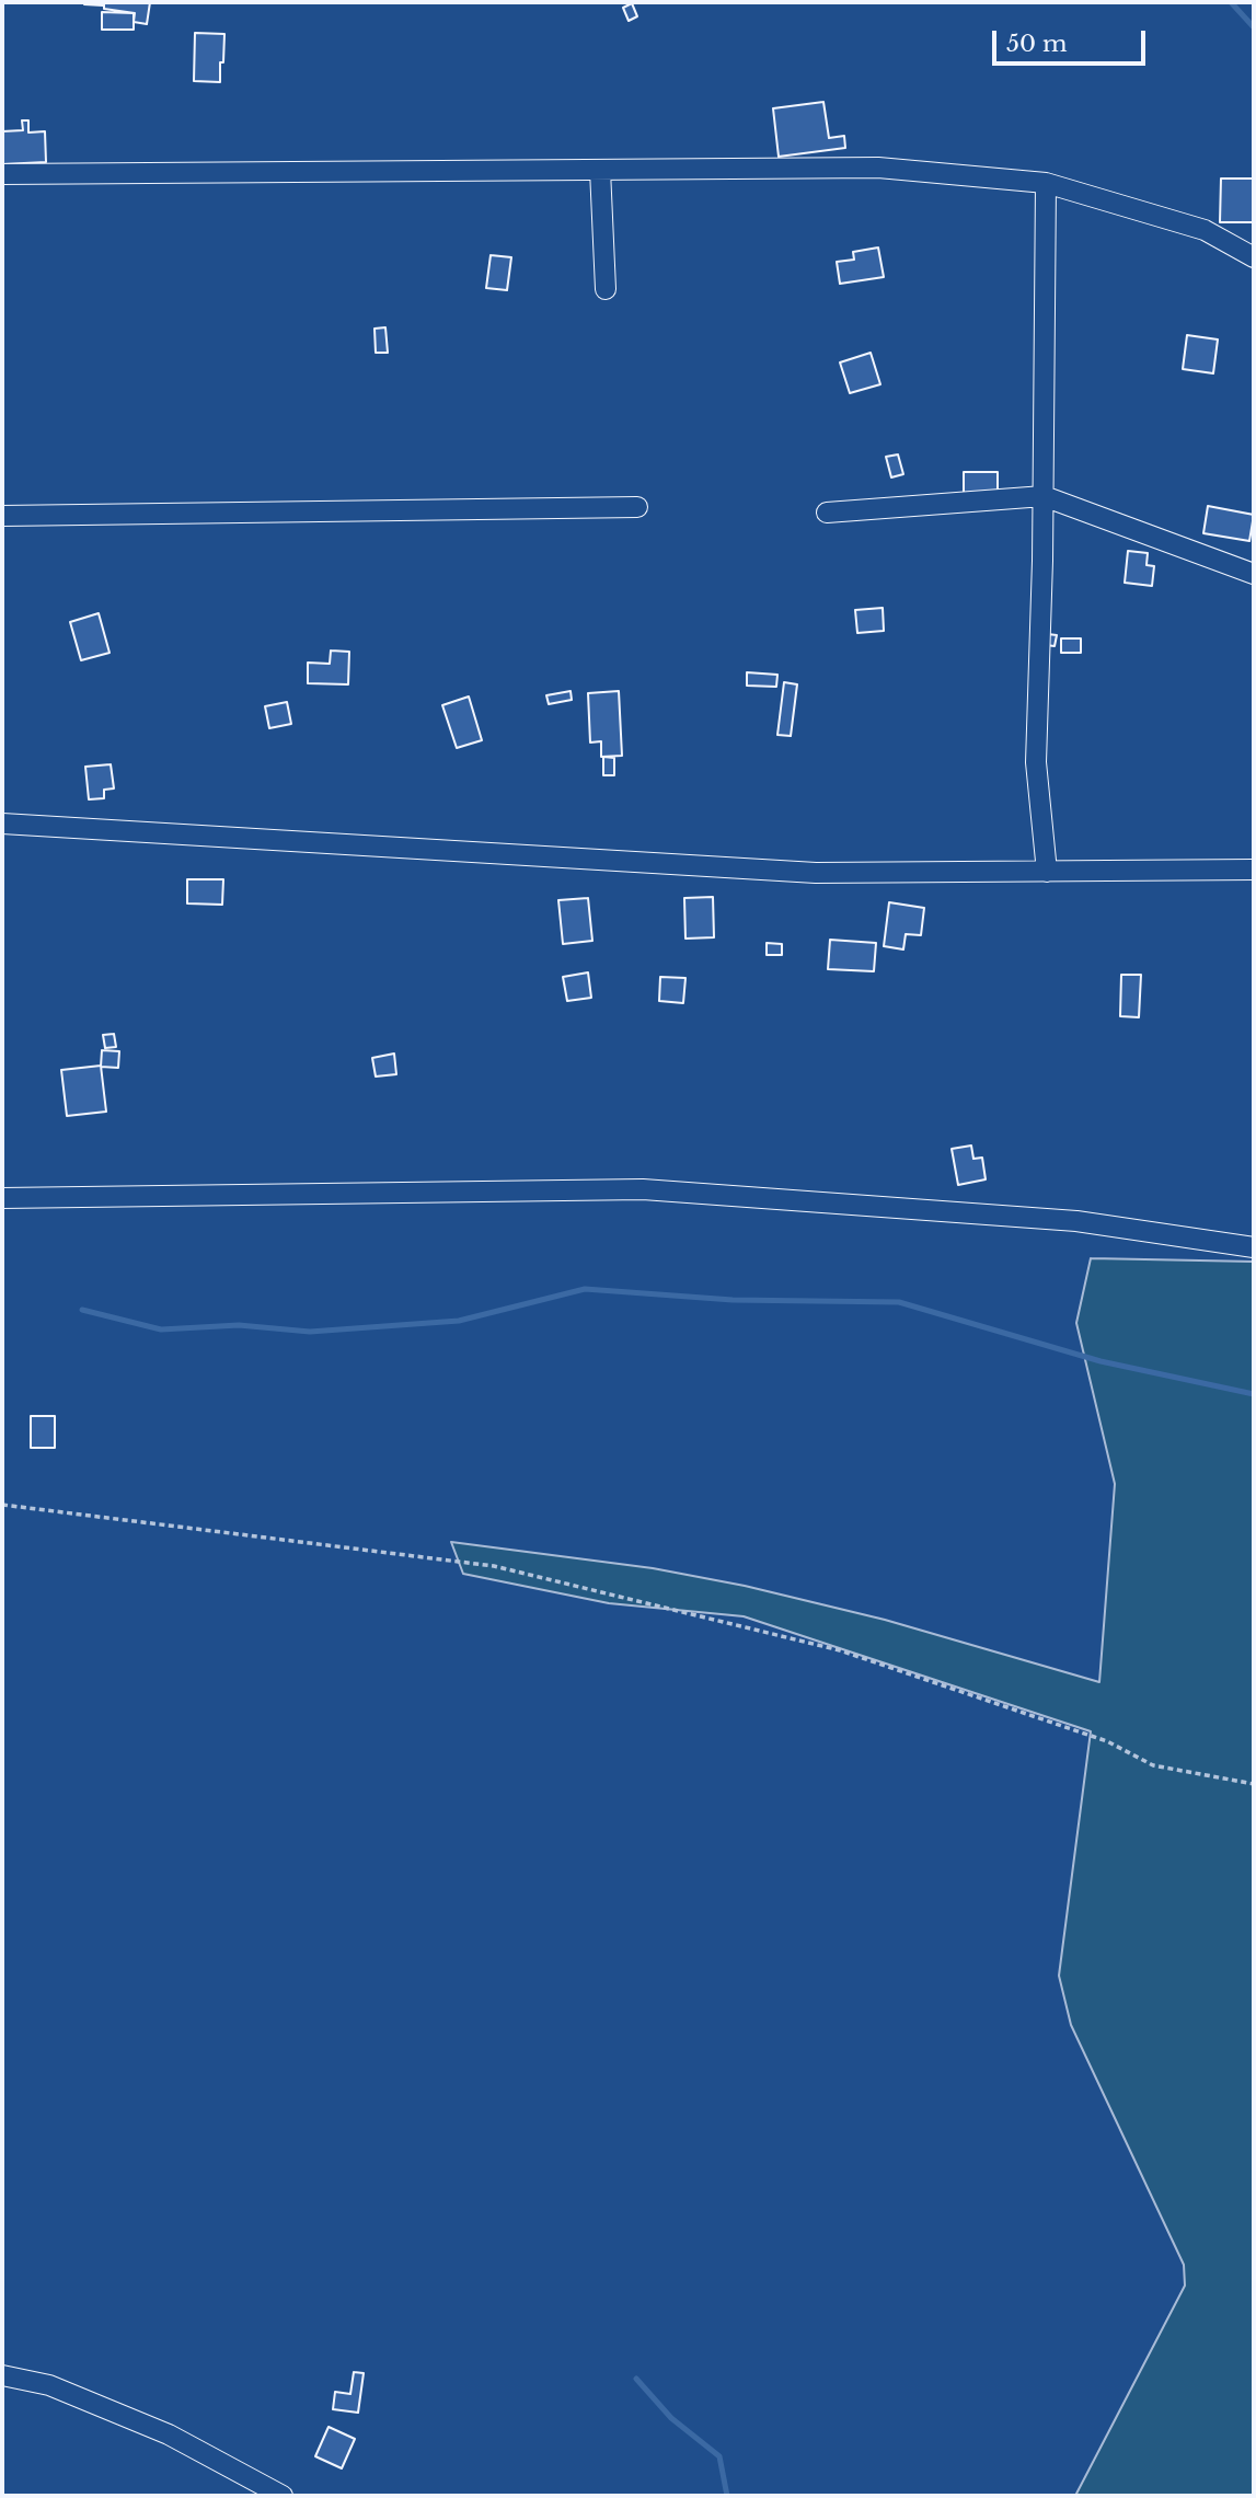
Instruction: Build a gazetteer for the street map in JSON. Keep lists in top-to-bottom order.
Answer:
{
  "scale_bar": "50 m"
}
